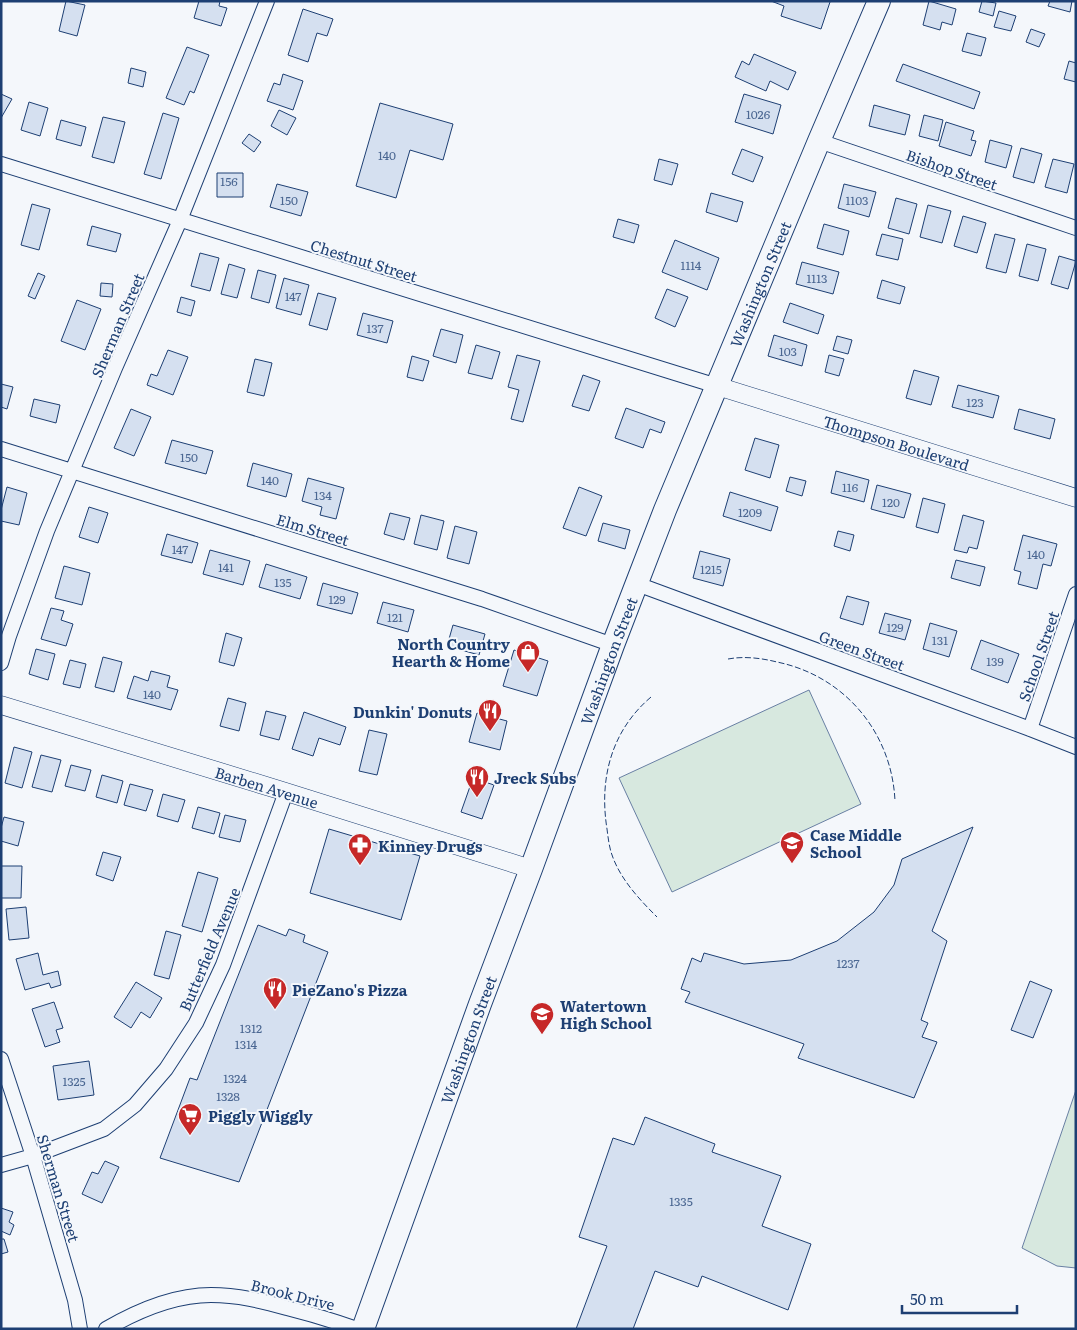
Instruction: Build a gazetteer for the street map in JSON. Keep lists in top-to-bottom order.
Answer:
{
  "streets": {
    "main road": ["Washington Street"],
    "street": [
      "Bishop Street",
      "Chestnut Street",
      "Sherman Street",
      "Thompson Boulevard",
      "Elm Street",
      "Green Street",
      "School Street",
      "Barben Avenue",
      "Butterfield Avenue",
      "Brook Drive"
    ]
  },
  "crossings": [
    ["Bishop Street", "Washington Street"],
    ["Chestnut Street", "Washington Street"],
    ["Chestnut Street", "Sherman Street"],
    ["Chestnut Street", "Thompson Boulevard"],
    ["Washington Street", "Thompson Boulevard"],
    ["Washington Street", "Elm Street"],
    ["Washington Street", "Green Street"],
    ["Washington Street", "Barben Avenue"],
    ["Sherman Street", "Elm Street"],
    ["Sherman Street", "Butterfield Avenue"],
    ["Green Street", "School Street"],
    ["Barben Avenue", "Butterfield Avenue"]
  ],
  "places": {
    "shop": ["North Country Hearth & Home"],
    "restaurant": ["Dunkin' Donuts", "Jreck Subs", "PieZano's Pizza"],
    "school or university": ["Case Middle School", "Watertown High School"],
    "pharmacy": ["Kinney Drugs"],
    "supermarket": ["Piggly Wiggly"]
  },
  "house_numbers": [
    "1026",
    "140",
    "156",
    "150",
    "1103",
    "1114",
    "1113",
    "147",
    "137",
    "103",
    "123",
    "150",
    "140",
    "116",
    "134",
    "120",
    "1209",
    "147",
    "140",
    "141",
    "1215",
    "135",
    "129",
    "121",
    "129",
    "131",
    "139",
    "140",
    "1237",
    "1312",
    "1314",
    "1324",
    "1325",
    "1328",
    "1335"
  ],
  "scale_bar": "50 m"
}
